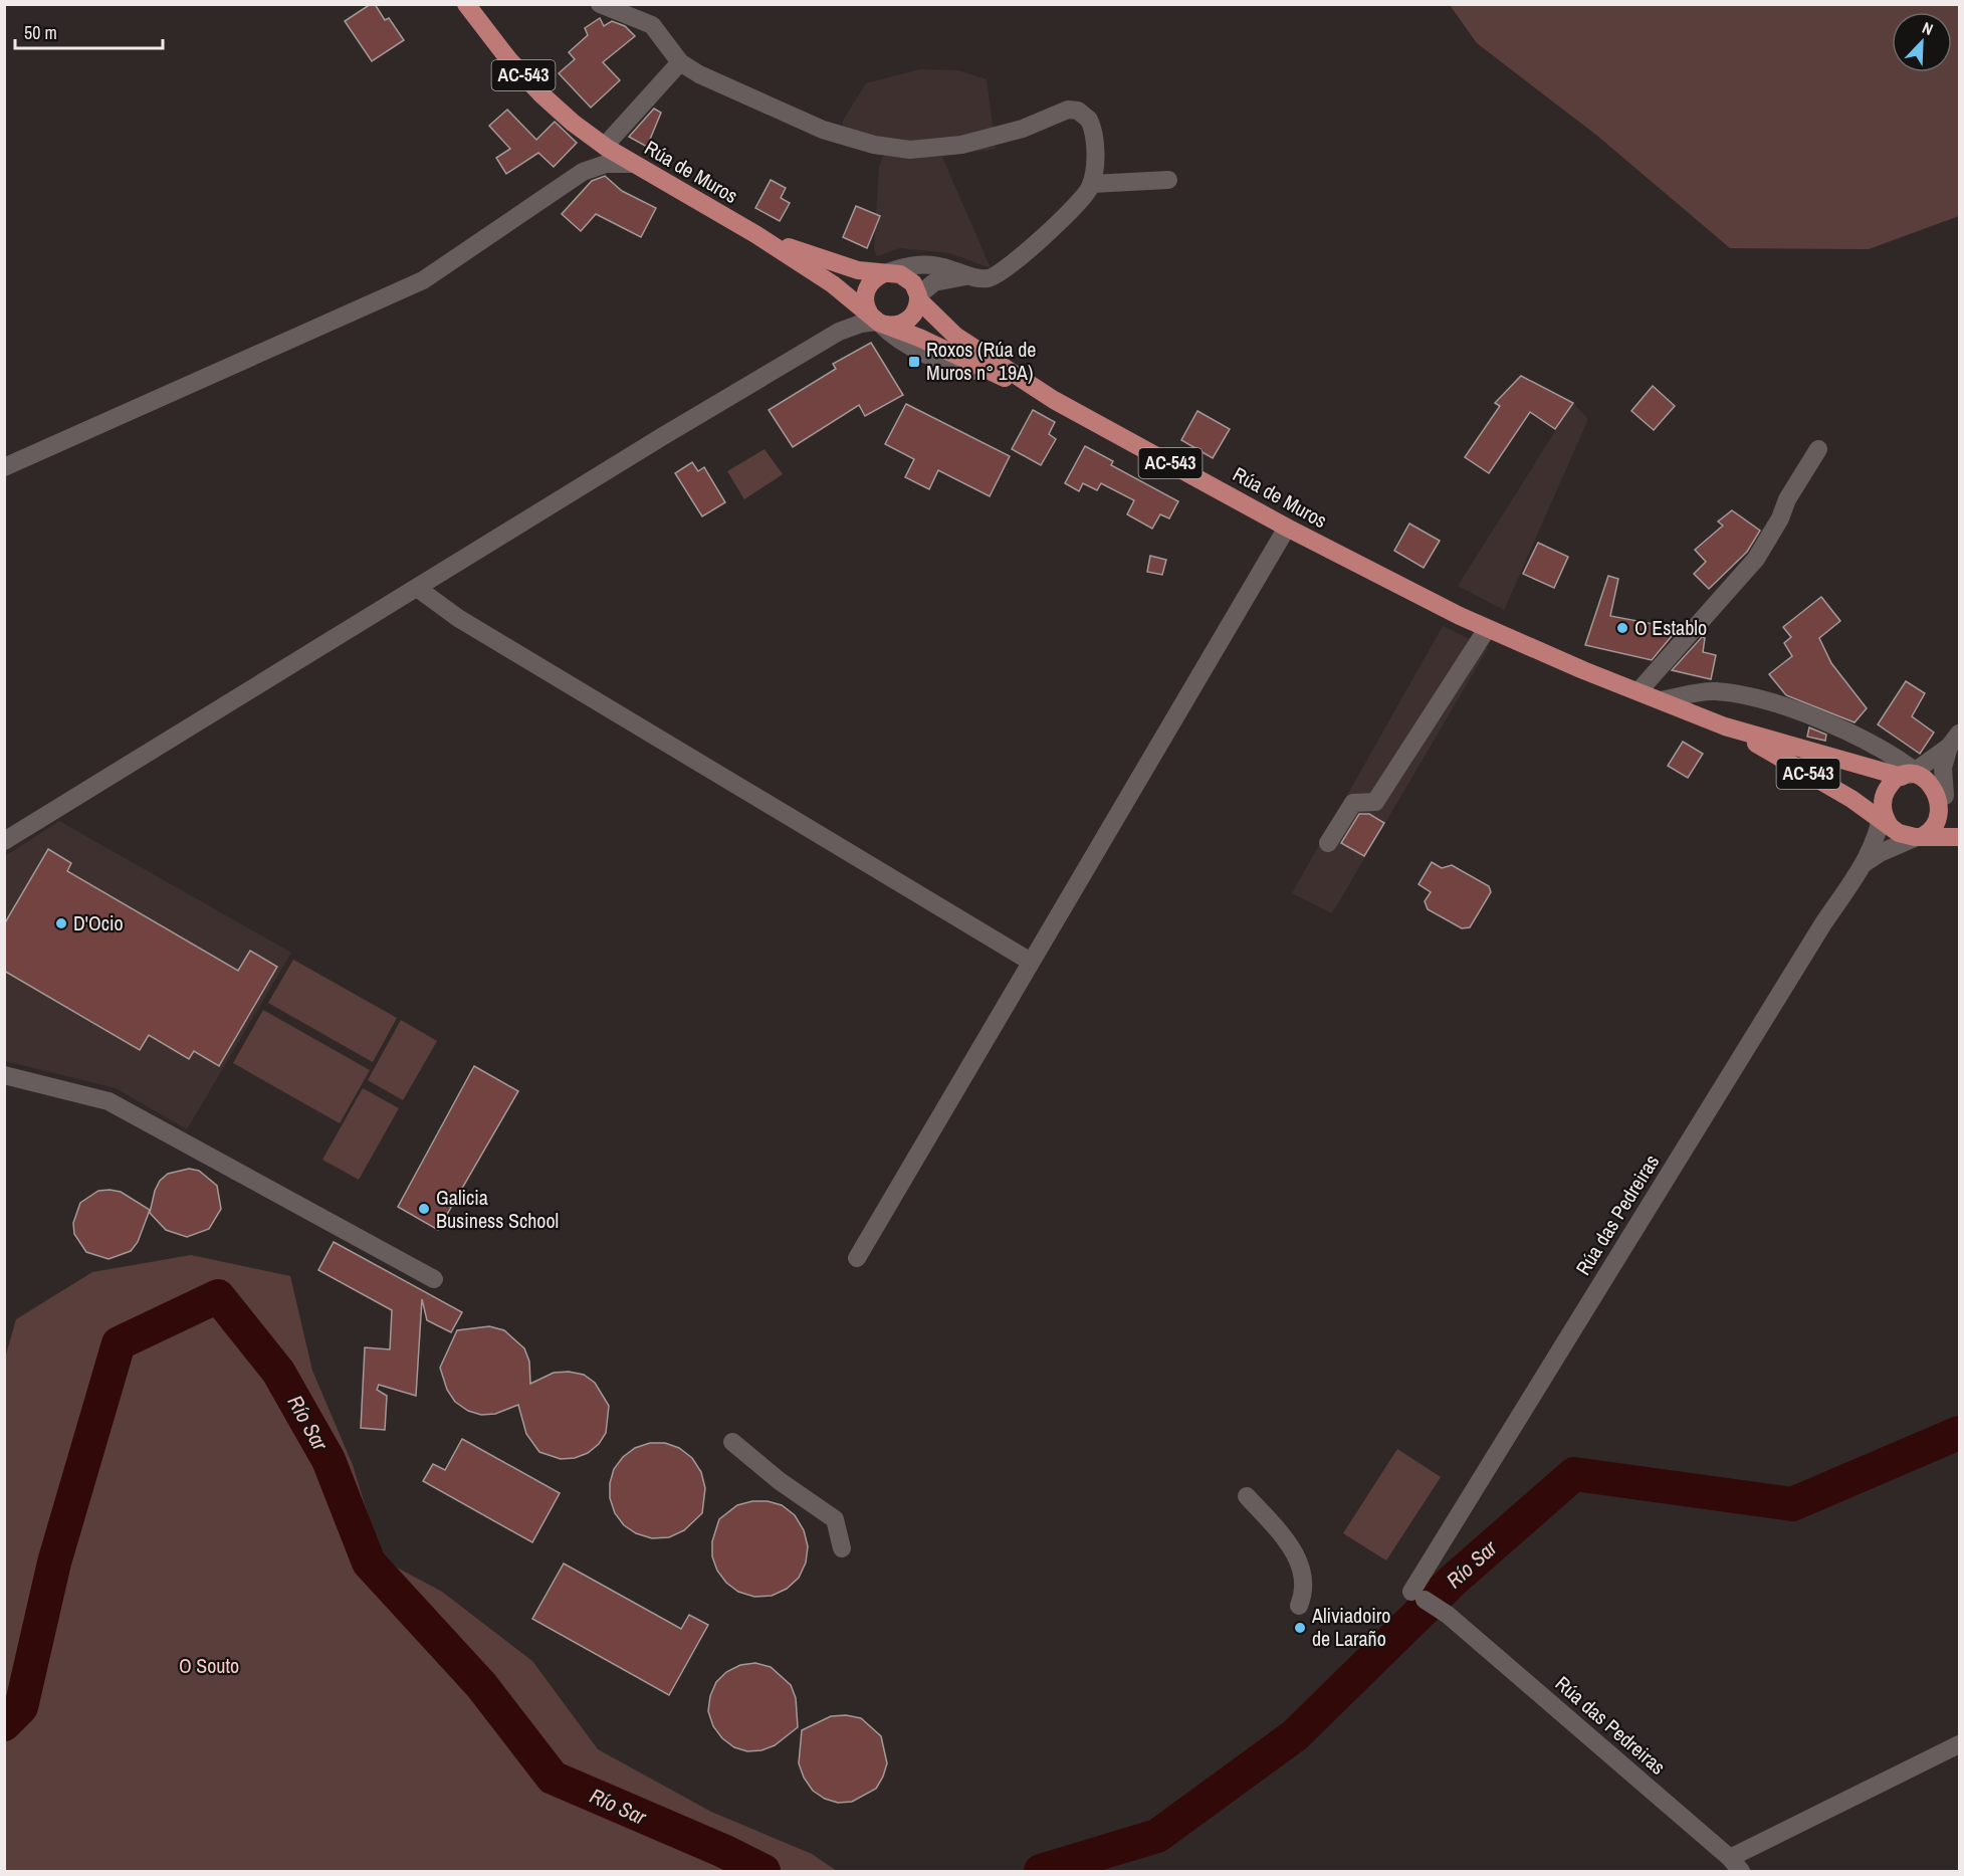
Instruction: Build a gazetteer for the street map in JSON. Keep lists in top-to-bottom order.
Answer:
{
  "streets": {
    "main road": ["AC-543", "Rúa de Muros"],
    "street": ["Rúa das Pedreiras"]
  },
  "crossings": [
    ["AC-543", "Rúa de Muros"],
    ["AC-543", "Rúa das Pedreiras"]
  ],
  "water": ["Río Sar"],
  "parks": ["O Souto"],
  "places": {
    "transit": ["Roxos (Rúa de Muros n° 19A)"],
    "other": [
      "O Establo",
      "D'Ocio",
      "Galicia Business School",
      "Aliviadoiro de Laraño"
    ]
  },
  "scale_bar": "50 m",
  "north": "top right"
}
